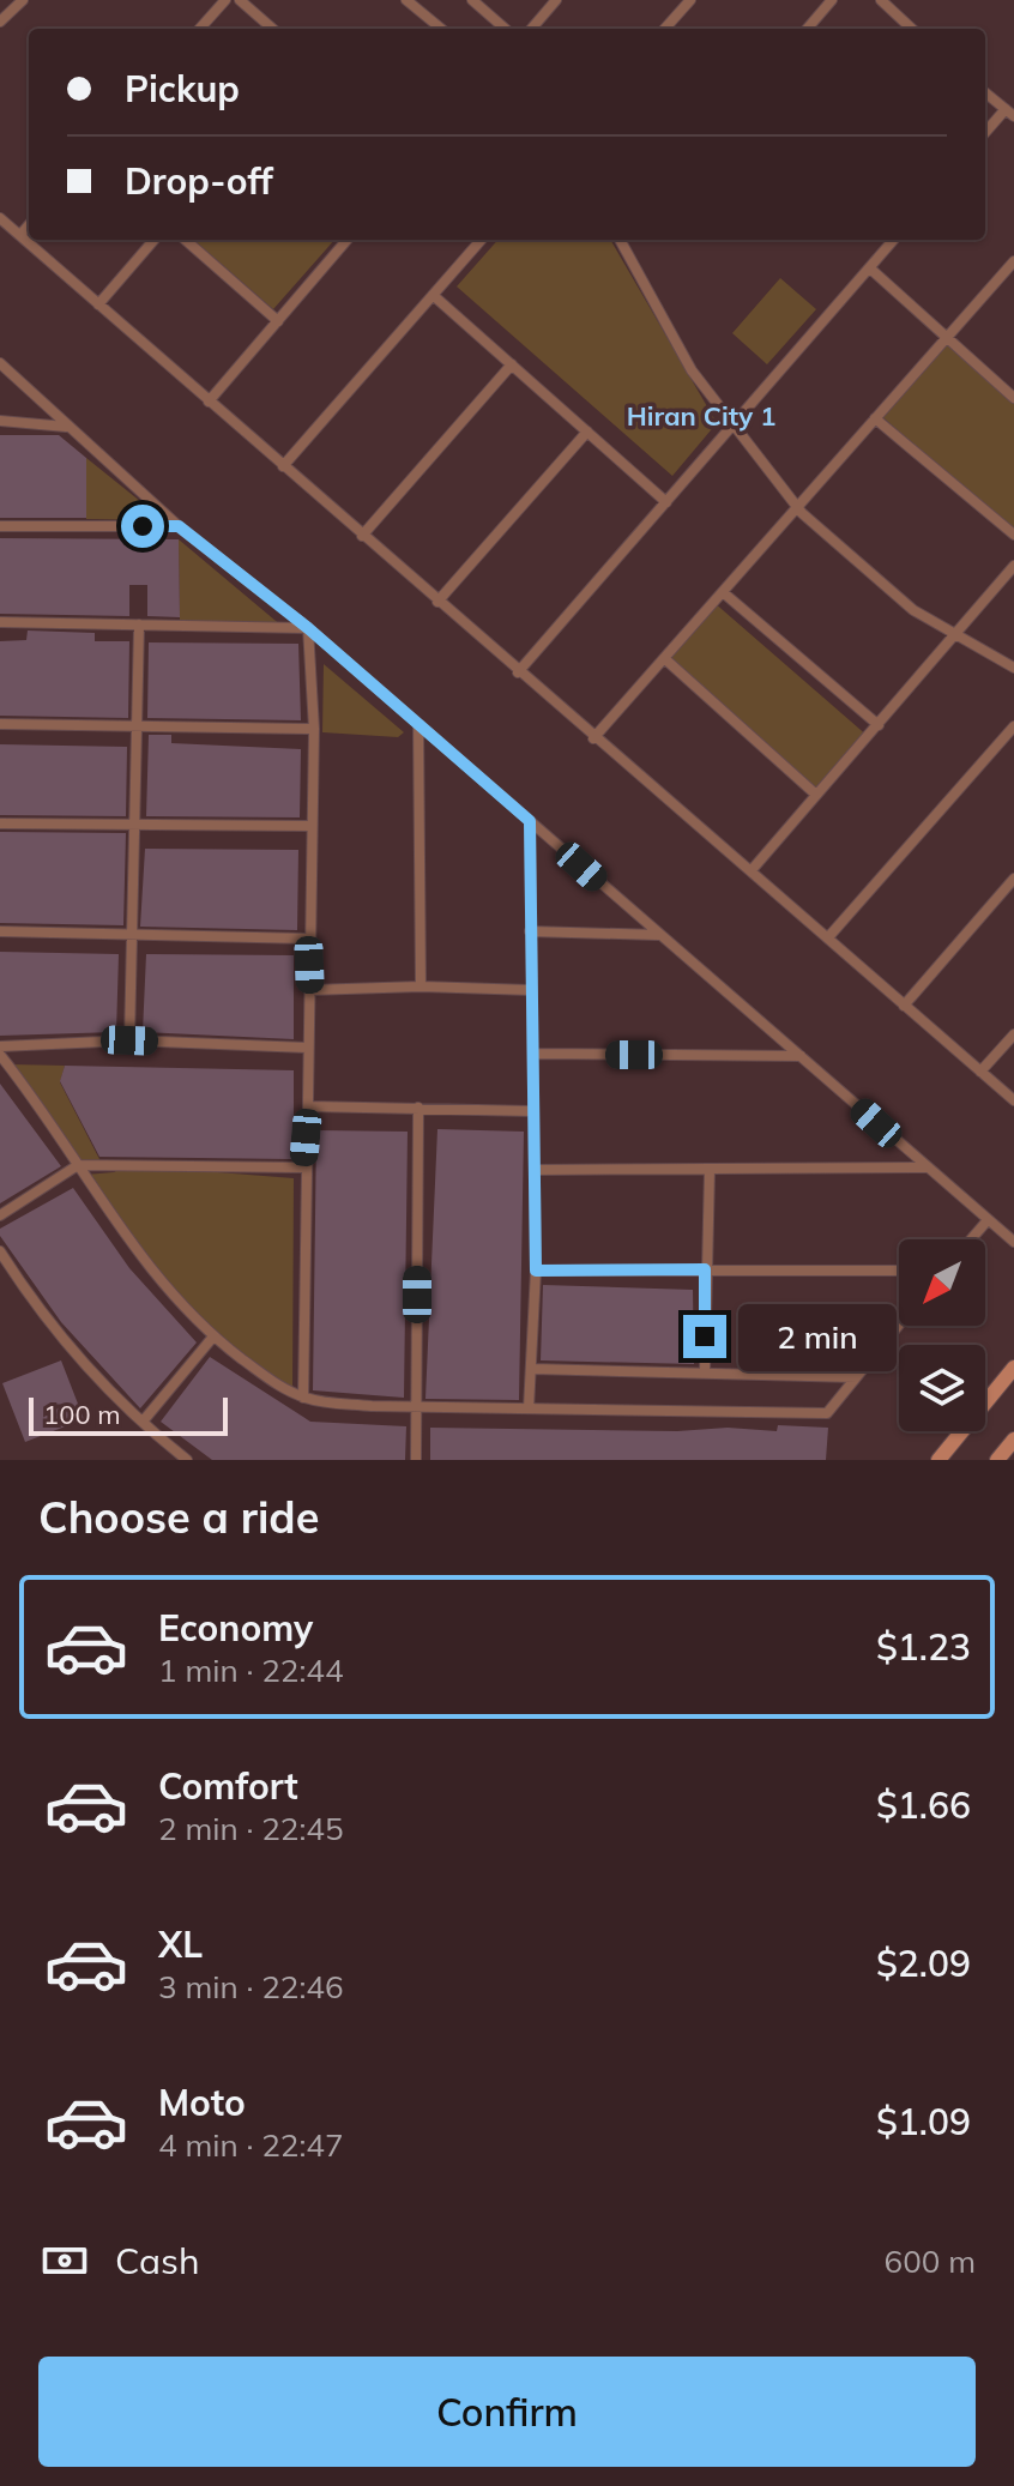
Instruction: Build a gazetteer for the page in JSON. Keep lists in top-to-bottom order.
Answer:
{
  "districts": ["Hiran City 1"],
  "scale_bar": "100 m",
  "north": "bottom left",
  "page": {
    "banner": ["Pickup", "Drop-off"],
    "bubble": "2 min",
    "scale": "100 m",
    "heading": "Choose a ride",
    "list": [
      {
        "name": "Economy",
        "note": "1 min · 22:44",
        "value": "$1.23"
      },
      {
        "name": "Comfort",
        "note": "2 min · 22:45",
        "value": "$1.66"
      },
      {
        "name": "XL",
        "note": "3 min · 22:46",
        "value": "$2.09"
      },
      {
        "name": "Moto",
        "note": "4 min · 22:47",
        "value": "$1.09"
      }
    ],
    "pay": ["Cash", "600 m"],
    "buttons": "Confirm"
  }
}
